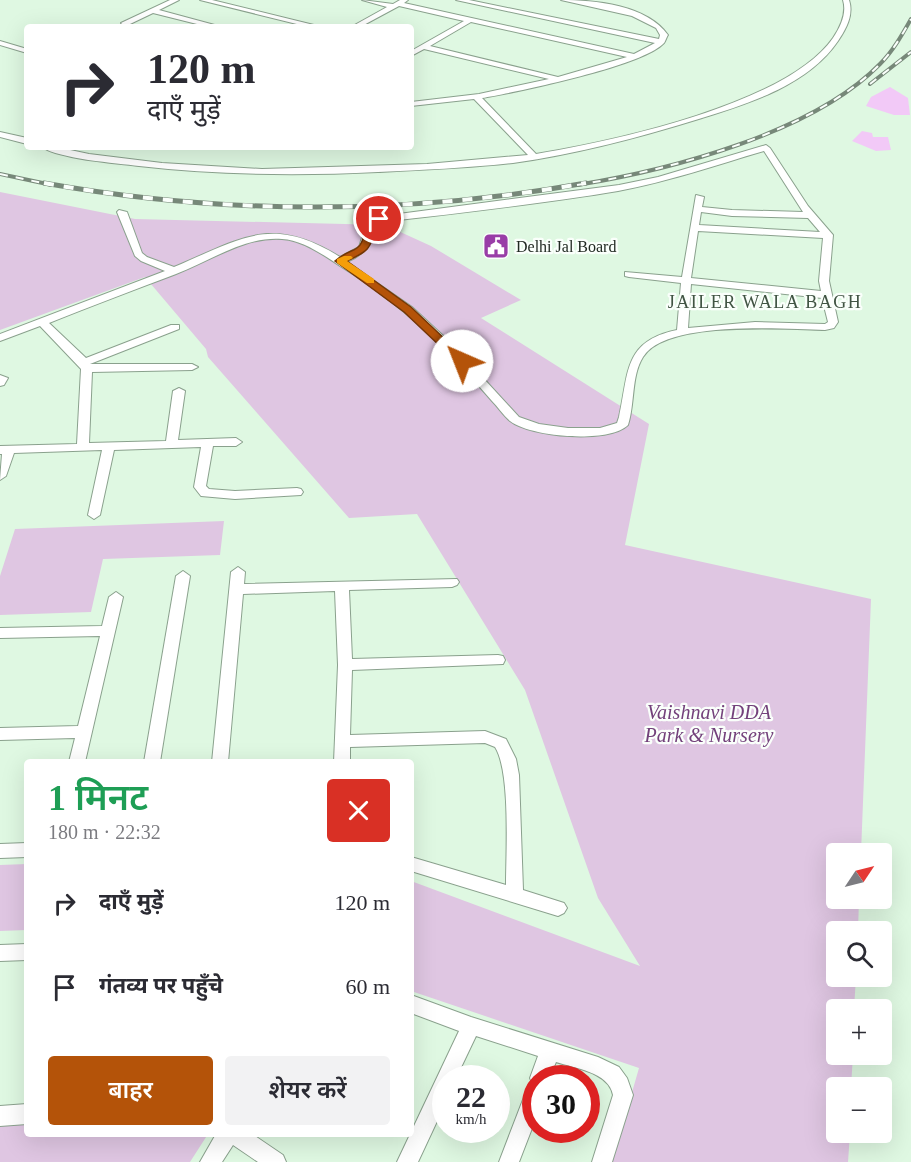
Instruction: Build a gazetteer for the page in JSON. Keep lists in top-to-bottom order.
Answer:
{
  "districts": ["JAILER WALA BAGH"],
  "parks": ["Vaishnavi DDA Park & Nursery"],
  "places": {
    "public building": ["Delhi Jal Board"]
  },
  "north": "top right",
  "page": {
    "turn": ["120 m", "दाएँ मुड़ें"],
    "heading": ["1 मिनट", "180 m · 22:32"],
    "map_buttons": ["+", "−"],
    "list": [
      {
        "name": "दाएँ मुड़ें",
        "value": "120 m"
      },
      {
        "name": "गंतव्य पर पहुँचे",
        "value": "60 m"
      }
    ],
    "buttons": ["बाहर", "शेयर करें"],
    "speed": "22 km/h",
    "limit": "30"
  }
}
